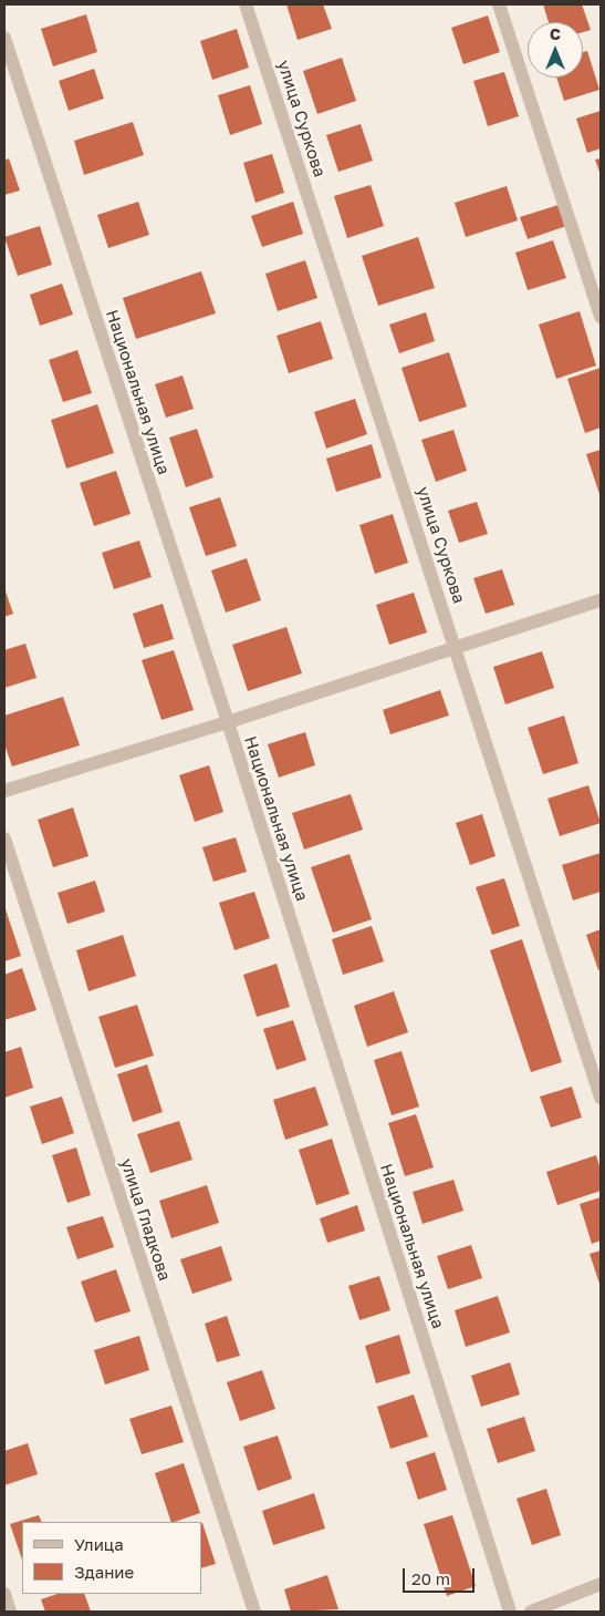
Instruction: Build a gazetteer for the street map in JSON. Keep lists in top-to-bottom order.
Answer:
{
  "streets": {
    "street": ["улица Суркова", "Национальная улица", "улица Гладкова"]
  },
  "legend": ["Улица", "Здание"],
  "scale_bar": "20 m",
  "north": "top"
}
